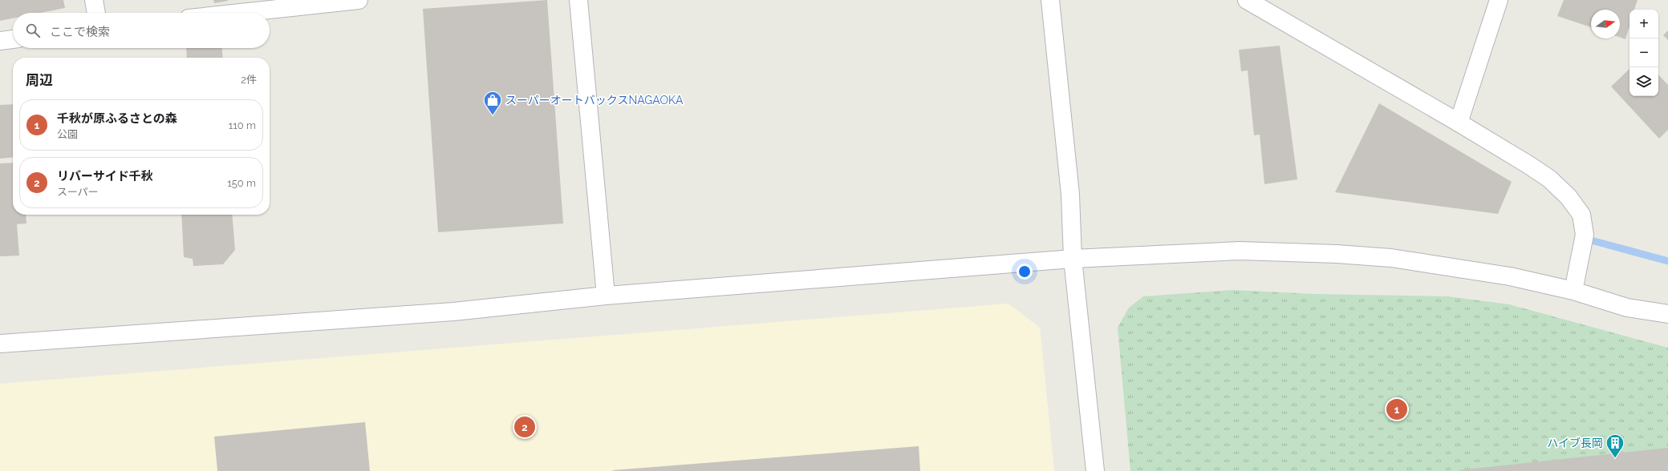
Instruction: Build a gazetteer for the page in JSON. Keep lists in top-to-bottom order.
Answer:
{
  "places": {
    "shop": ["スーパーオートバックスNAGAOKA"],
    "building": ["ハイブ長岡"]
  },
  "north": "right",
  "page": {
    "map_buttons": ["+", "−"],
    "search": "ここで検索",
    "heading": ["周辺", "2件"],
    "list": [
      {
        "mark": "1",
        "name": "千秋が原ふるさとの森",
        "note": "公園",
        "value": "110 m"
      },
      {
        "mark": "2",
        "name": "リバーサイド千秋",
        "note": "スーパー",
        "value": "150 m"
      }
    ],
    "pins": ["1", "2"]
  }
}
